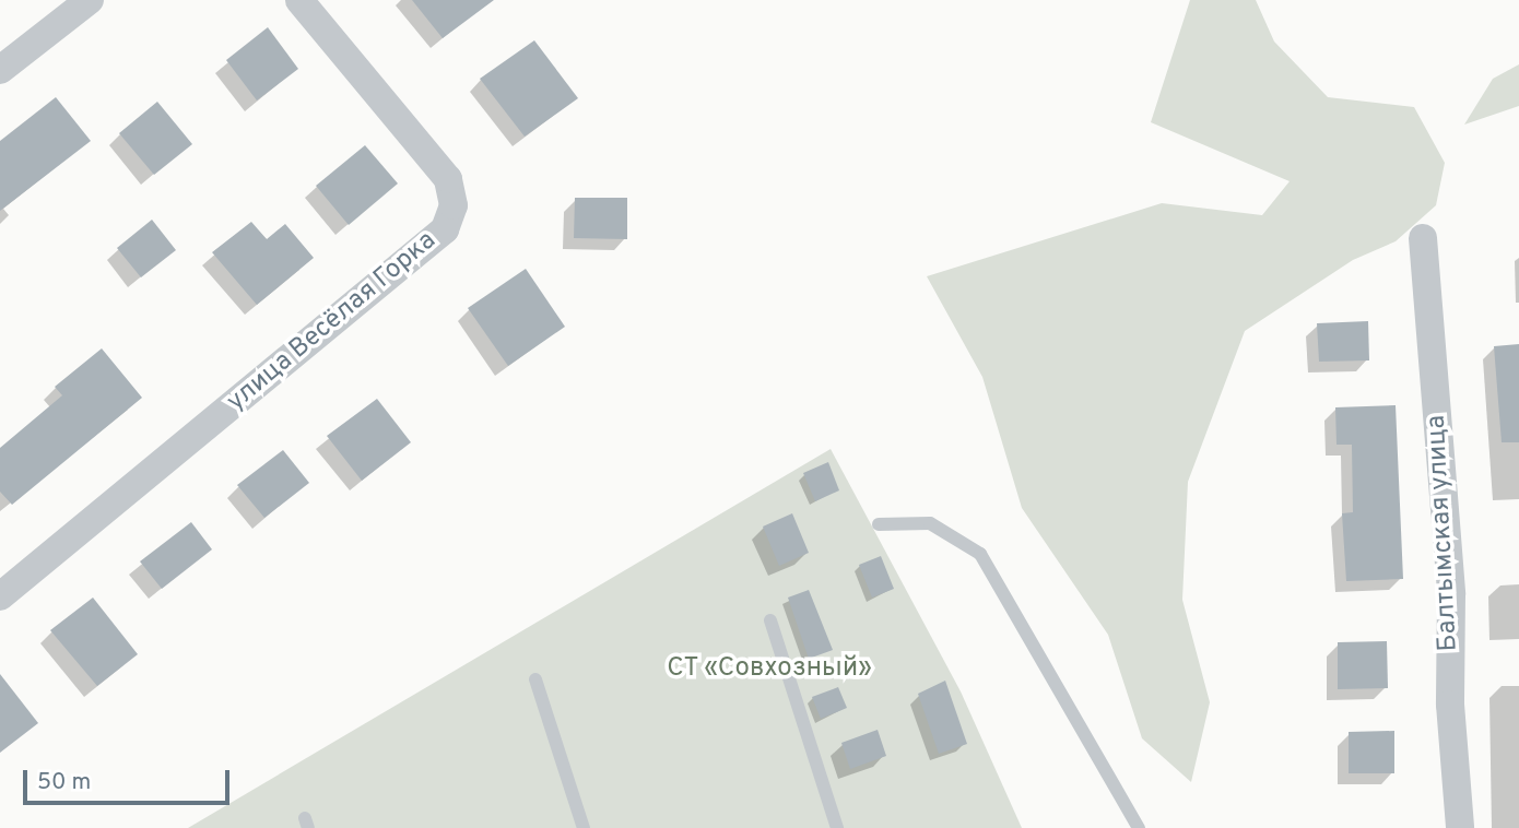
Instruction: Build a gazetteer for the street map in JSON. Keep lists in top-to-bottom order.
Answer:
{
  "streets": {
    "street": ["улица Весёлая Горка", "Балтымская улица"]
  },
  "parks": ["СТ «Совхозный»"],
  "scale_bar": "50 m"
}
